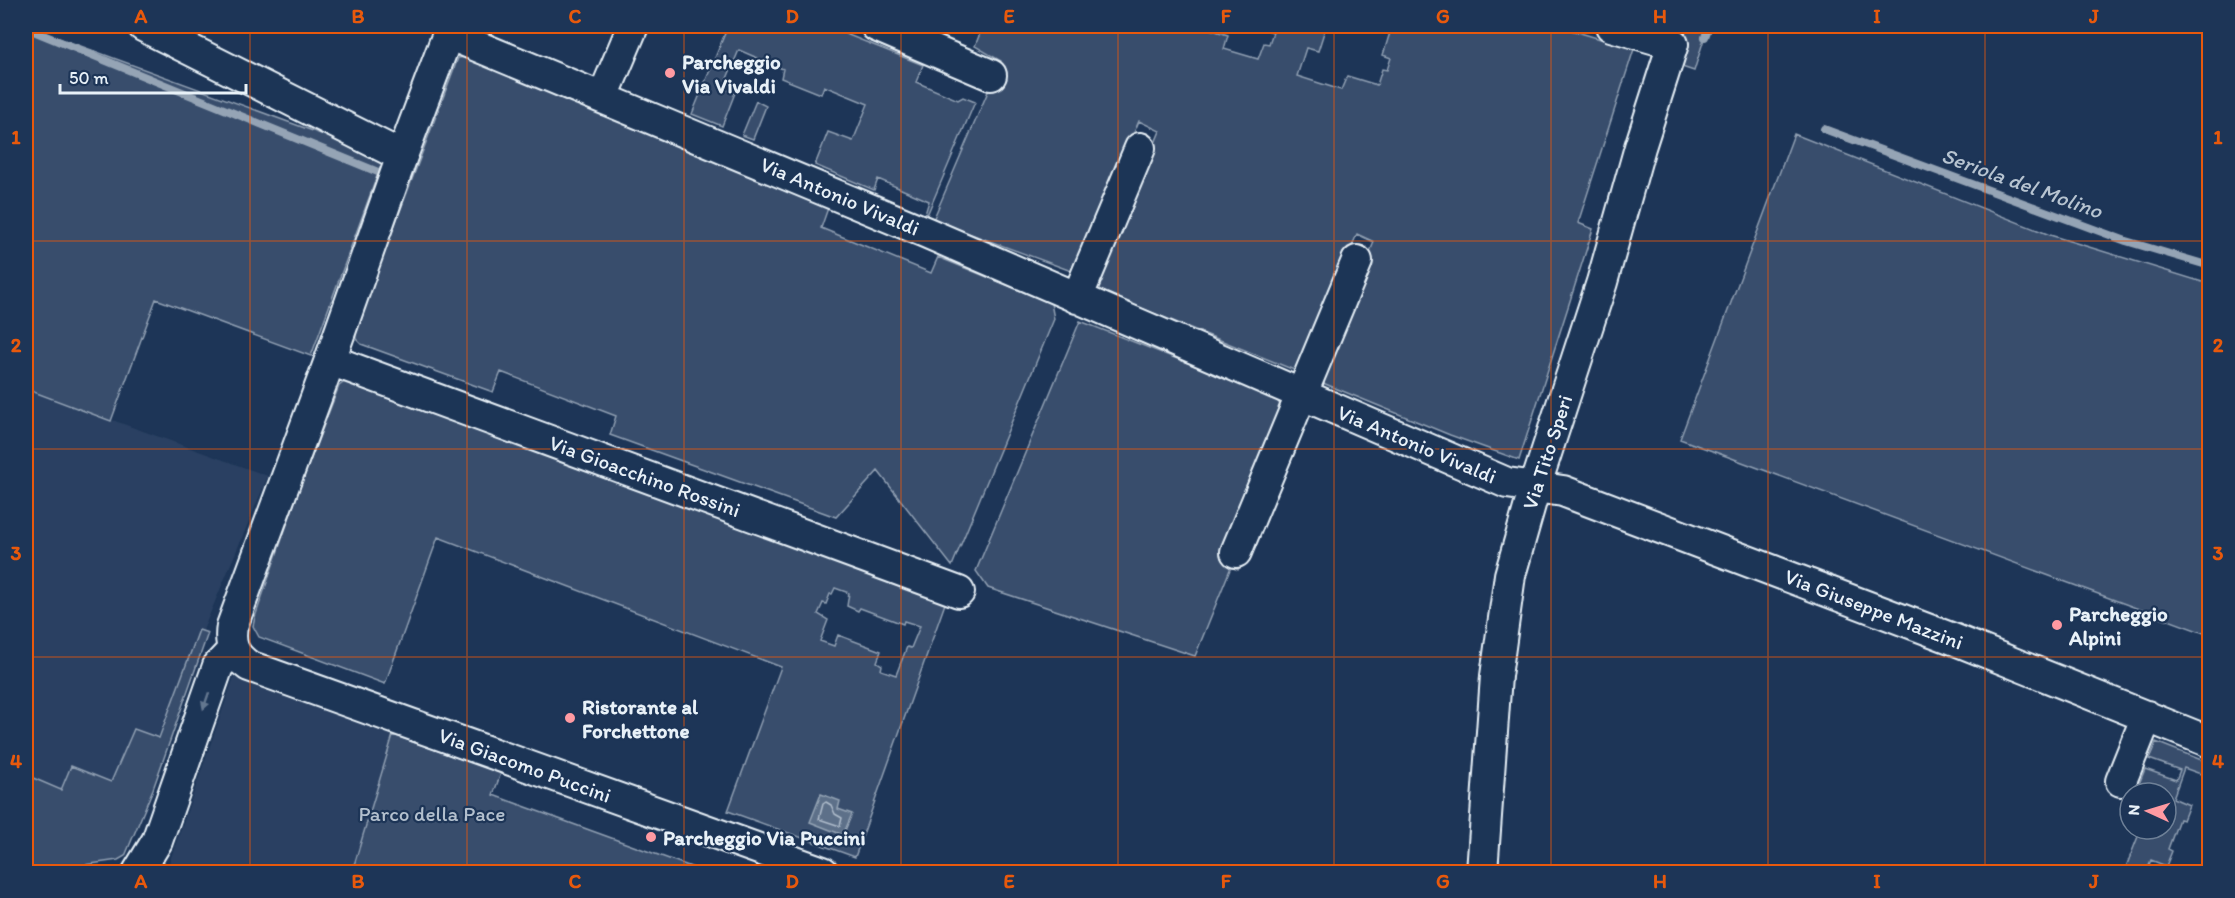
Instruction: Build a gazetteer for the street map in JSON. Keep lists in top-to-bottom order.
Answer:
{
  "streets": {
    "street": [
      "Via Antonio Vivaldi",
      "Via Tito Speri",
      "Via Gioacchino Rossini",
      "Via Giuseppe Mazzini",
      "Via Giacomo Puccini"
    ]
  },
  "crossings": [
    ["Via Antonio Vivaldi", "Via Tito Speri"],
    ["Via Antonio Vivaldi", "Via Giuseppe Mazzini"],
    ["Via Tito Speri", "Via Giuseppe Mazzini"]
  ],
  "water": ["Seriola del Molino"],
  "parks": ["Parco della Pace"],
  "places": [
    "Parcheggio Via Vivaldi",
    "Parcheggio Alpini",
    "Ristorante al Forchettone",
    "Parcheggio Via Puccini"
  ],
  "scale_bar": "50 m",
  "north": "left",
  "grid": {
    "columns": [
      "A",
      "B",
      "C",
      "D",
      "E",
      "F",
      "G",
      "H",
      "I",
      "J"
    ],
    "rows": [
      "1",
      "2",
      "3",
      "4"
    ]
  }
}
